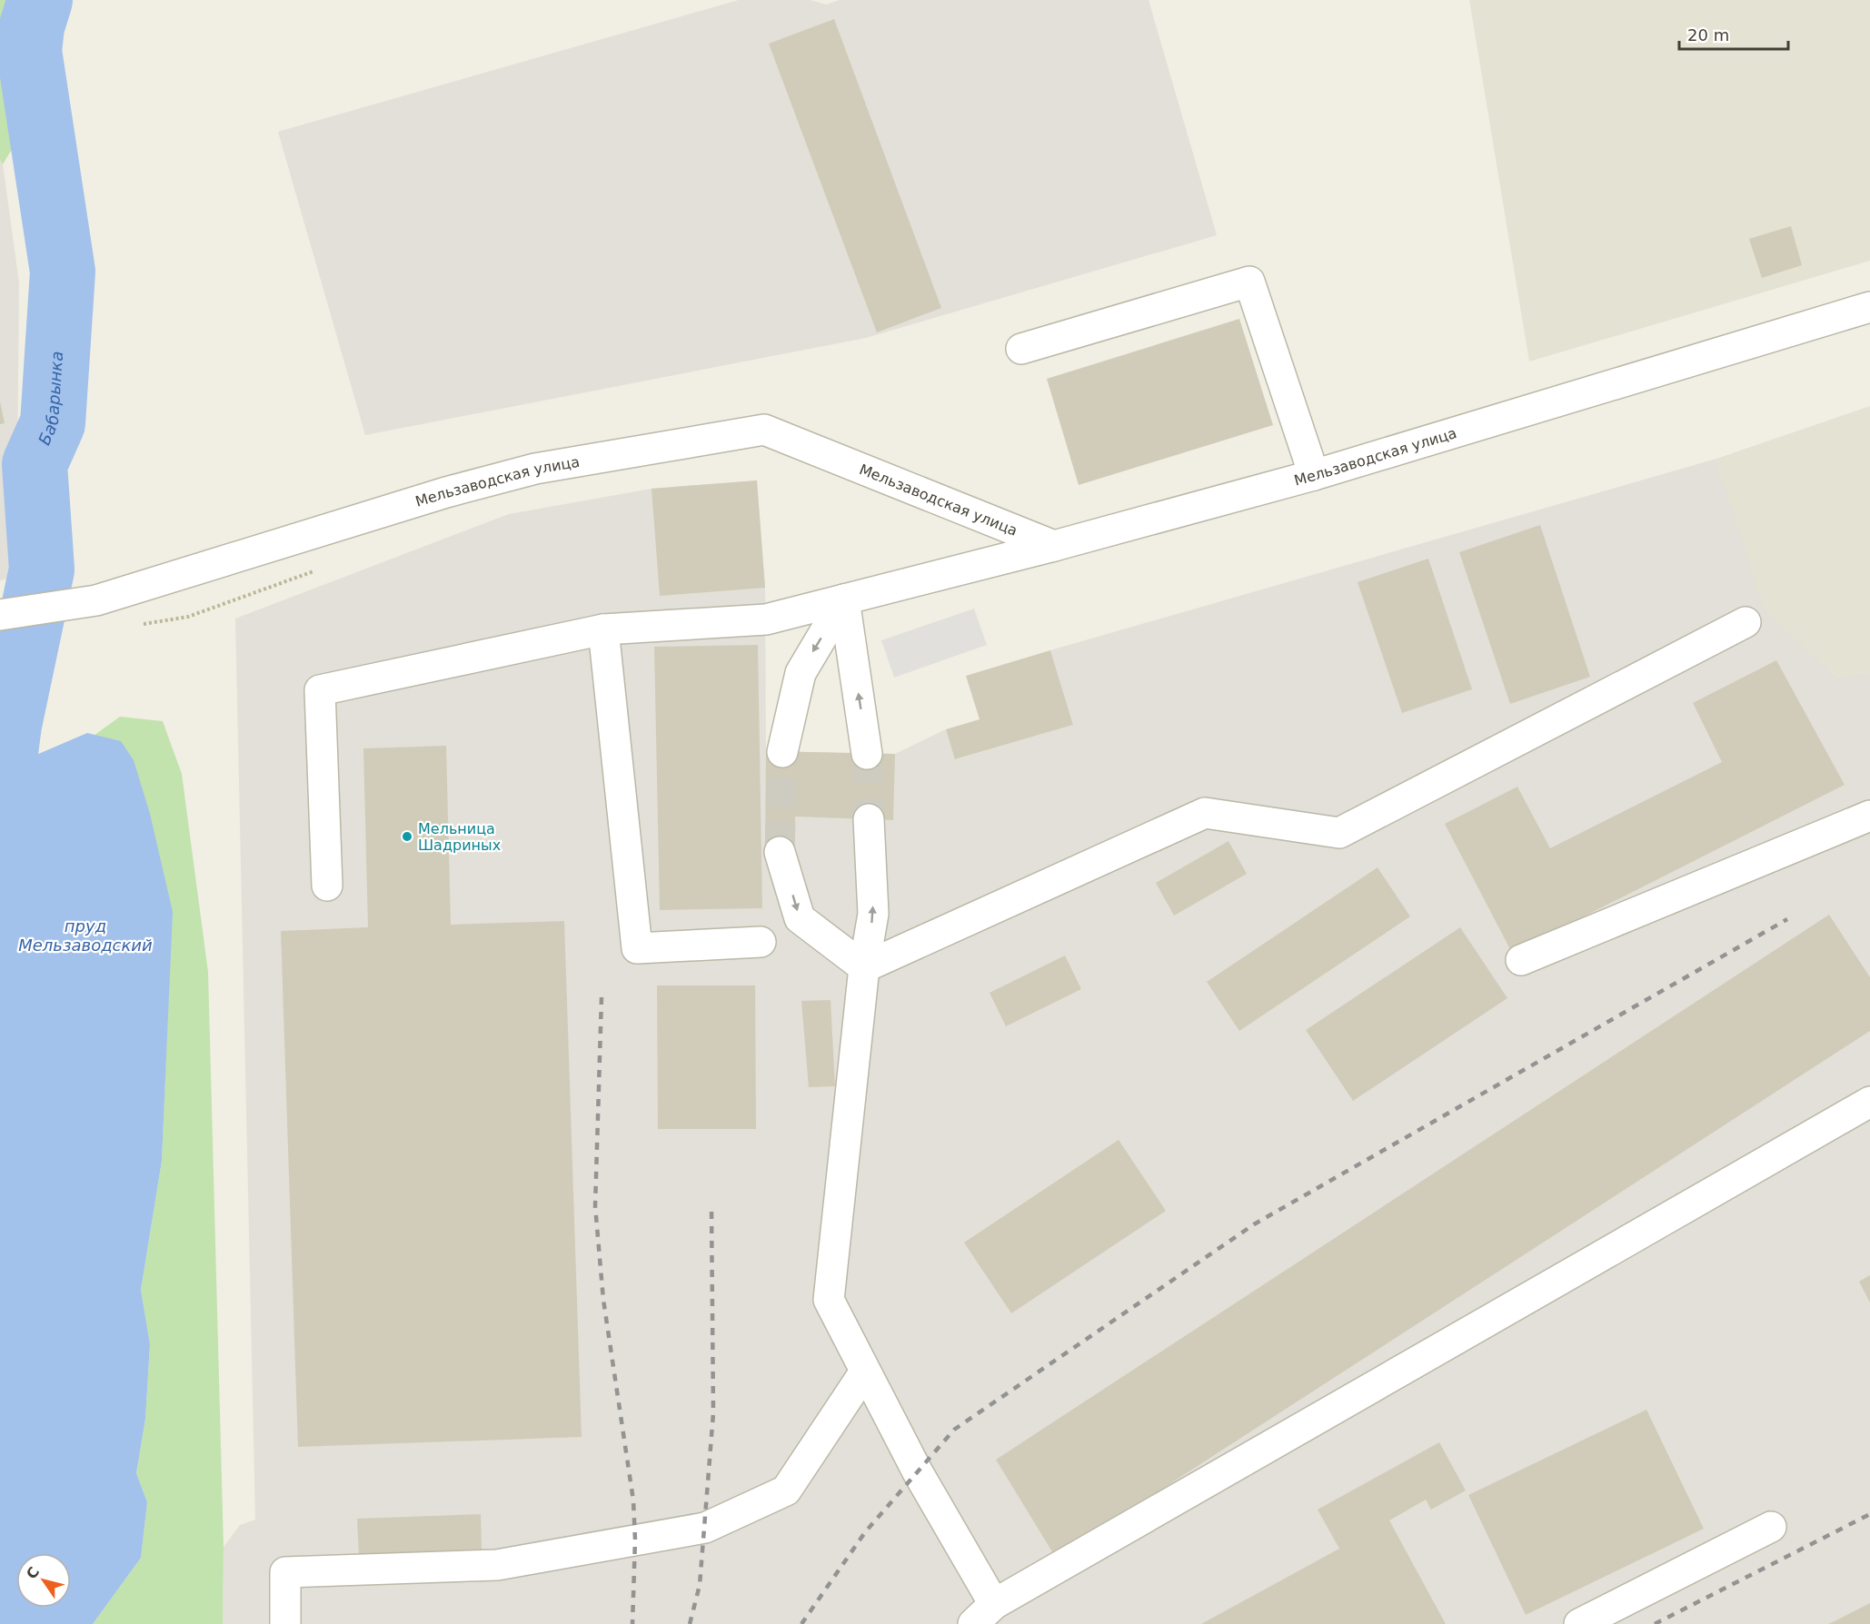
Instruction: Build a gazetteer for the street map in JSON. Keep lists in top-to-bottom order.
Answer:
{
  "streets": {
    "street": ["Мельзаводская улица"]
  },
  "water": ["Бабарынка", "пруд Мельзаводский"],
  "places": ["Мельница Шадриных"],
  "scale_bar": "20 m",
  "north": "top left"
}
